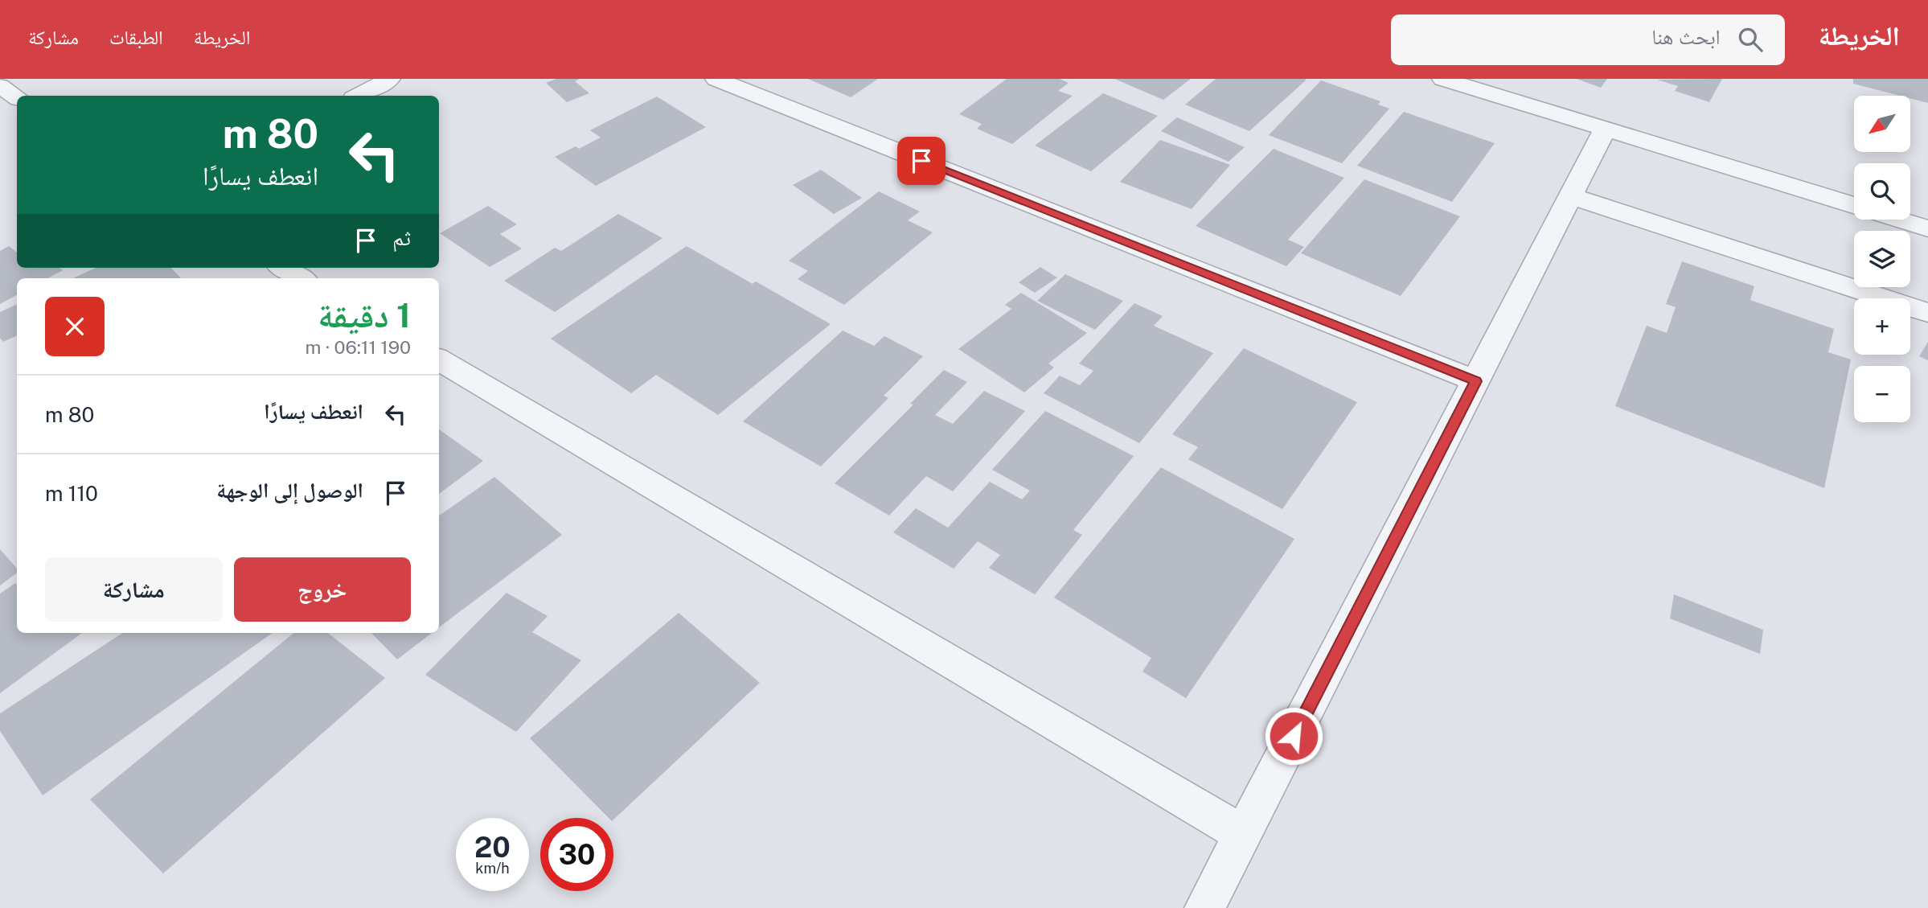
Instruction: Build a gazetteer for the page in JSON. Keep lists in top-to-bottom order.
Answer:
{
  "north": "bottom left",
  "page": {
    "header": "الخريطة",
    "search": "ابحث هنا",
    "nav": ["الخريطة", "الطبقات", "مشاركة"],
    "map_buttons": ["+", "−"],
    "turn": ["80 m", "انعطف يسارًا"],
    "then": "ثم",
    "heading": ["1 دقيقة", "190 m · 06:11"],
    "list": [
      {
        "name": "انعطف يسارًا",
        "value": "80 m"
      },
      {
        "name": "الوصول إلى الوجهة",
        "value": "110 m"
      }
    ],
    "buttons": ["خروج", "مشاركة"],
    "speed": "20 km/h",
    "limit": "30"
  }
}
